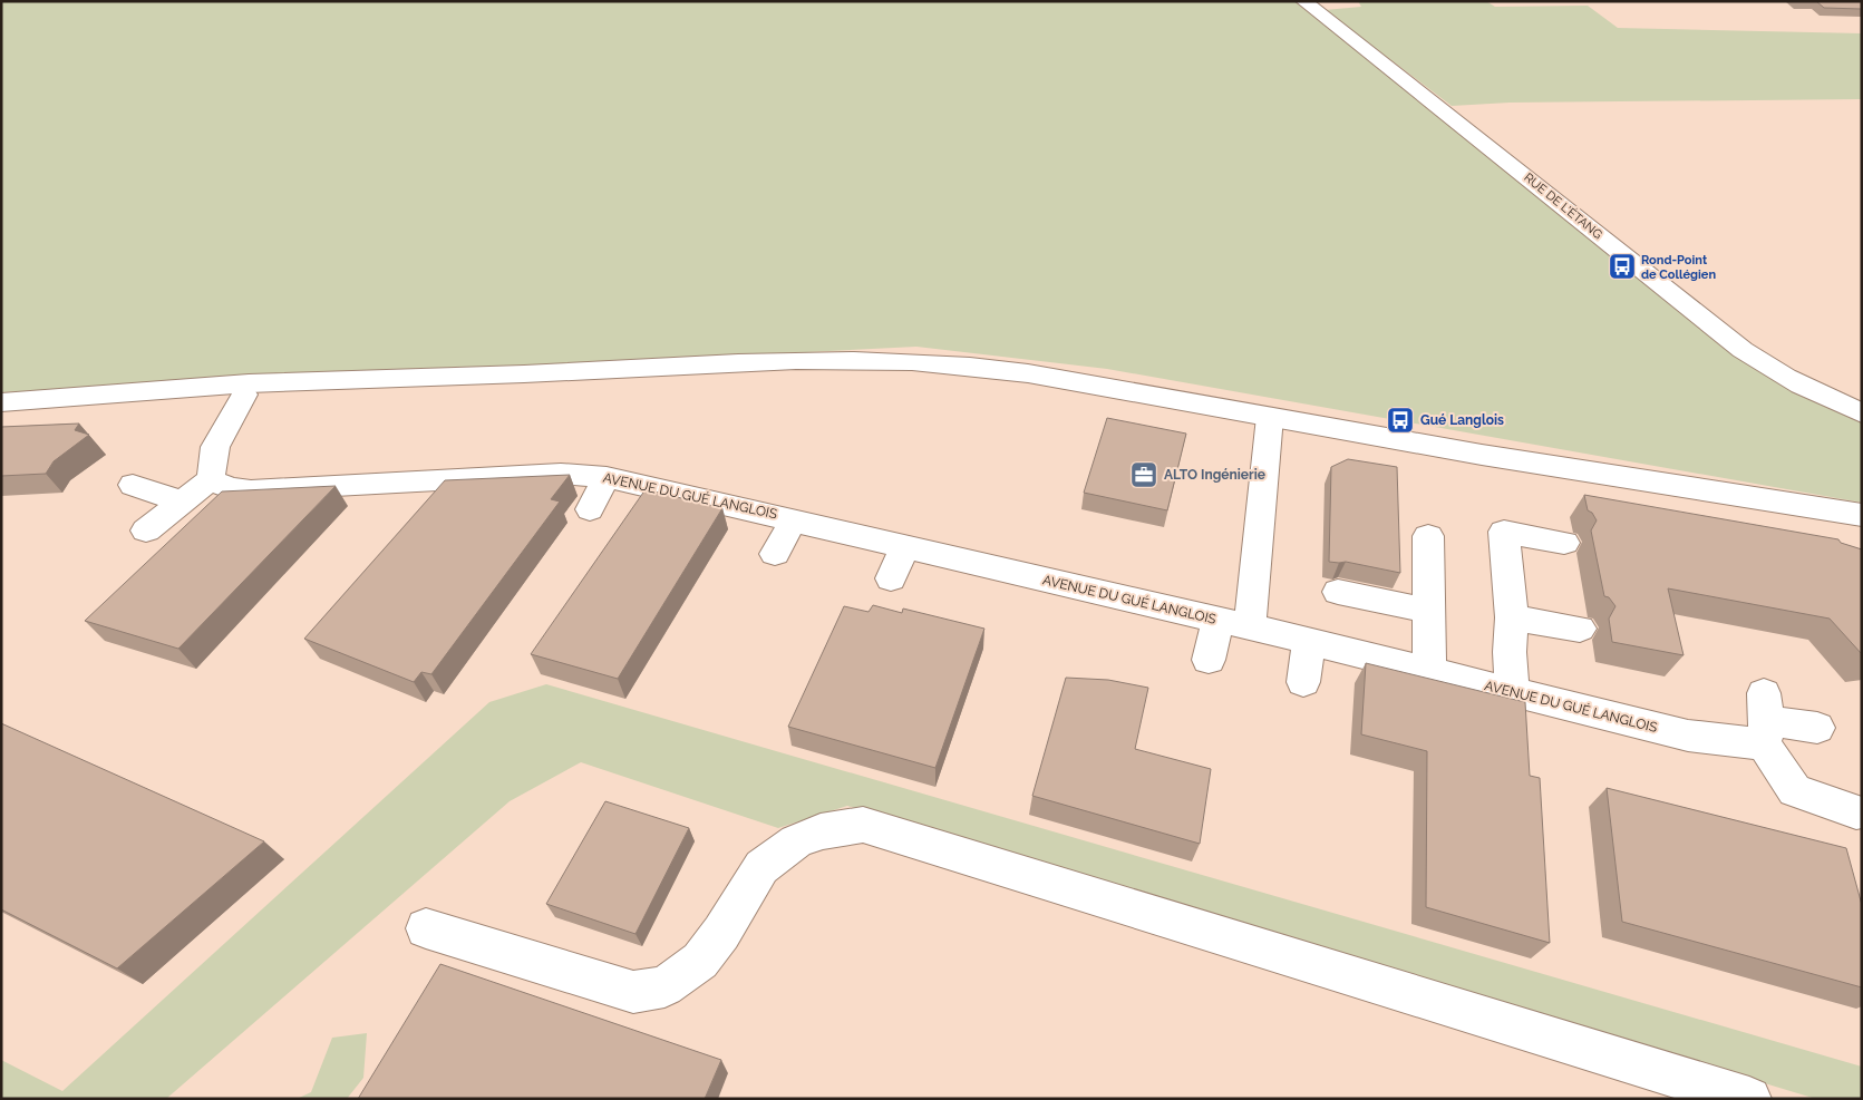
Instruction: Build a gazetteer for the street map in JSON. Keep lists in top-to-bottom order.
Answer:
{
  "streets": {
    "street": ["RUE DE L'ÉTANG", "AVENUE DU GUÉ LANGLOIS"]
  },
  "places": {
    "bus stop": ["Rond-Point de Collégien", "Gué Langlois"],
    "office": ["ALTO Ingénierie"]
  }
}
